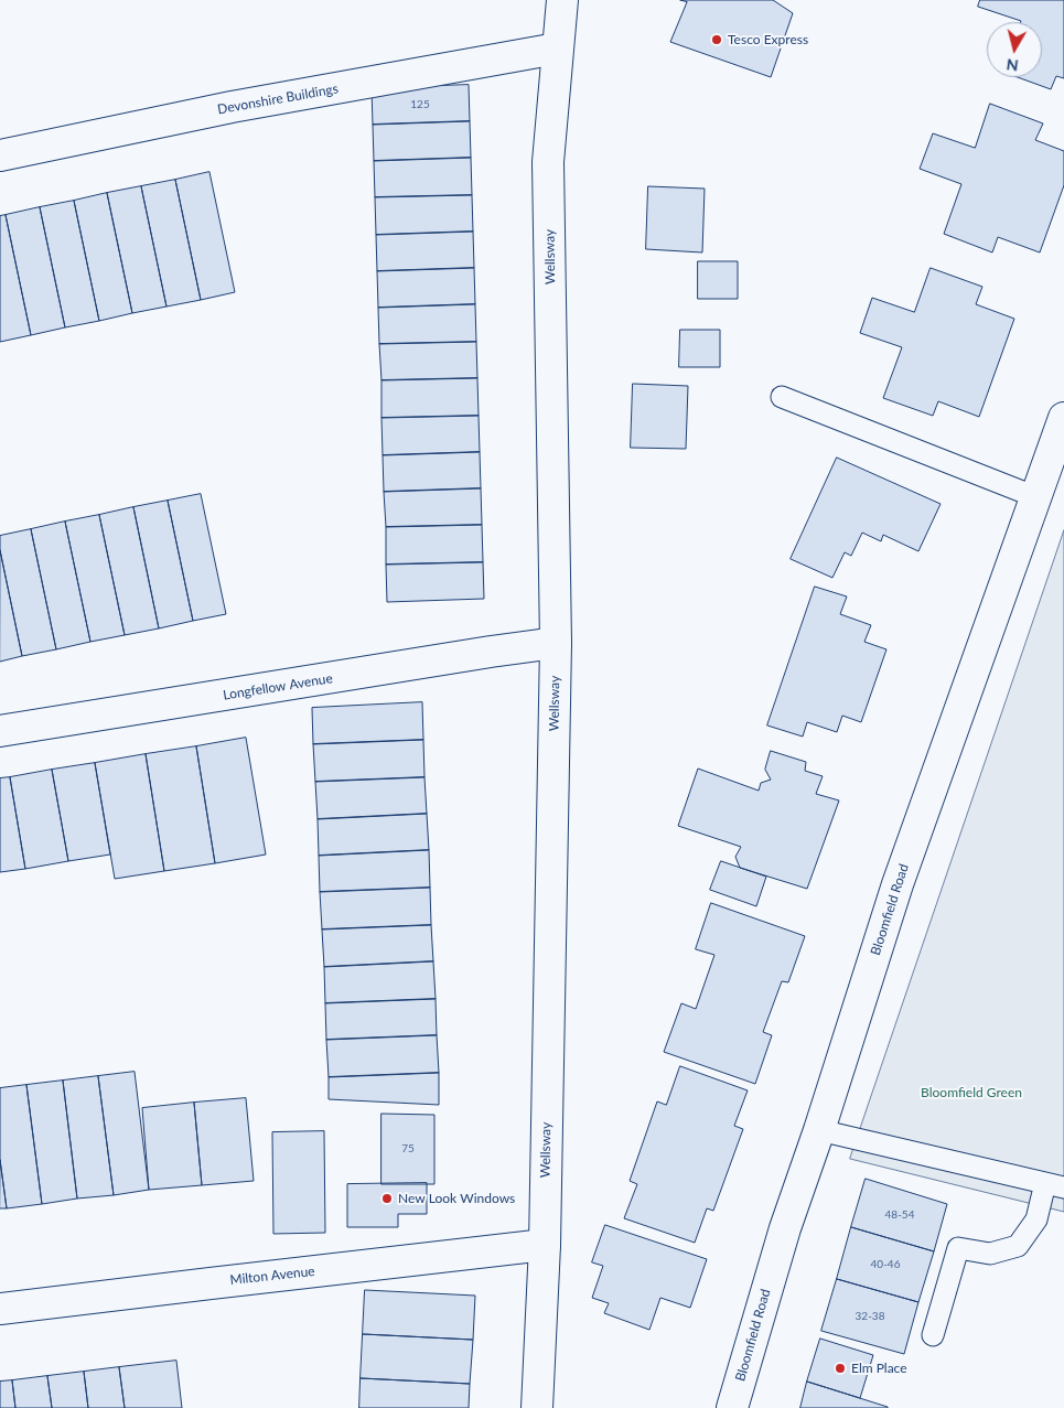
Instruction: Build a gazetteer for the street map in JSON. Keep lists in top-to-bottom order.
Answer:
{
  "streets": {
    "street": [
      "Devonshire Buildings",
      "Wellsway",
      "Longfellow Avenue",
      "Bloomfield Road",
      "Milton Avenue"
    ]
  },
  "crossings": [
    ["Devonshire Buildings", "Wellsway"],
    ["Wellsway", "Longfellow Avenue"],
    ["Wellsway", "Milton Avenue"]
  ],
  "parks": ["Bloomfield Green"],
  "places": ["Tesco Express", "New Look Windows", "Elm Place"],
  "house_numbers": [
    "125",
    "75",
    "48-54",
    "40-46",
    "32-38"
  ],
  "north": "bottom"
}
